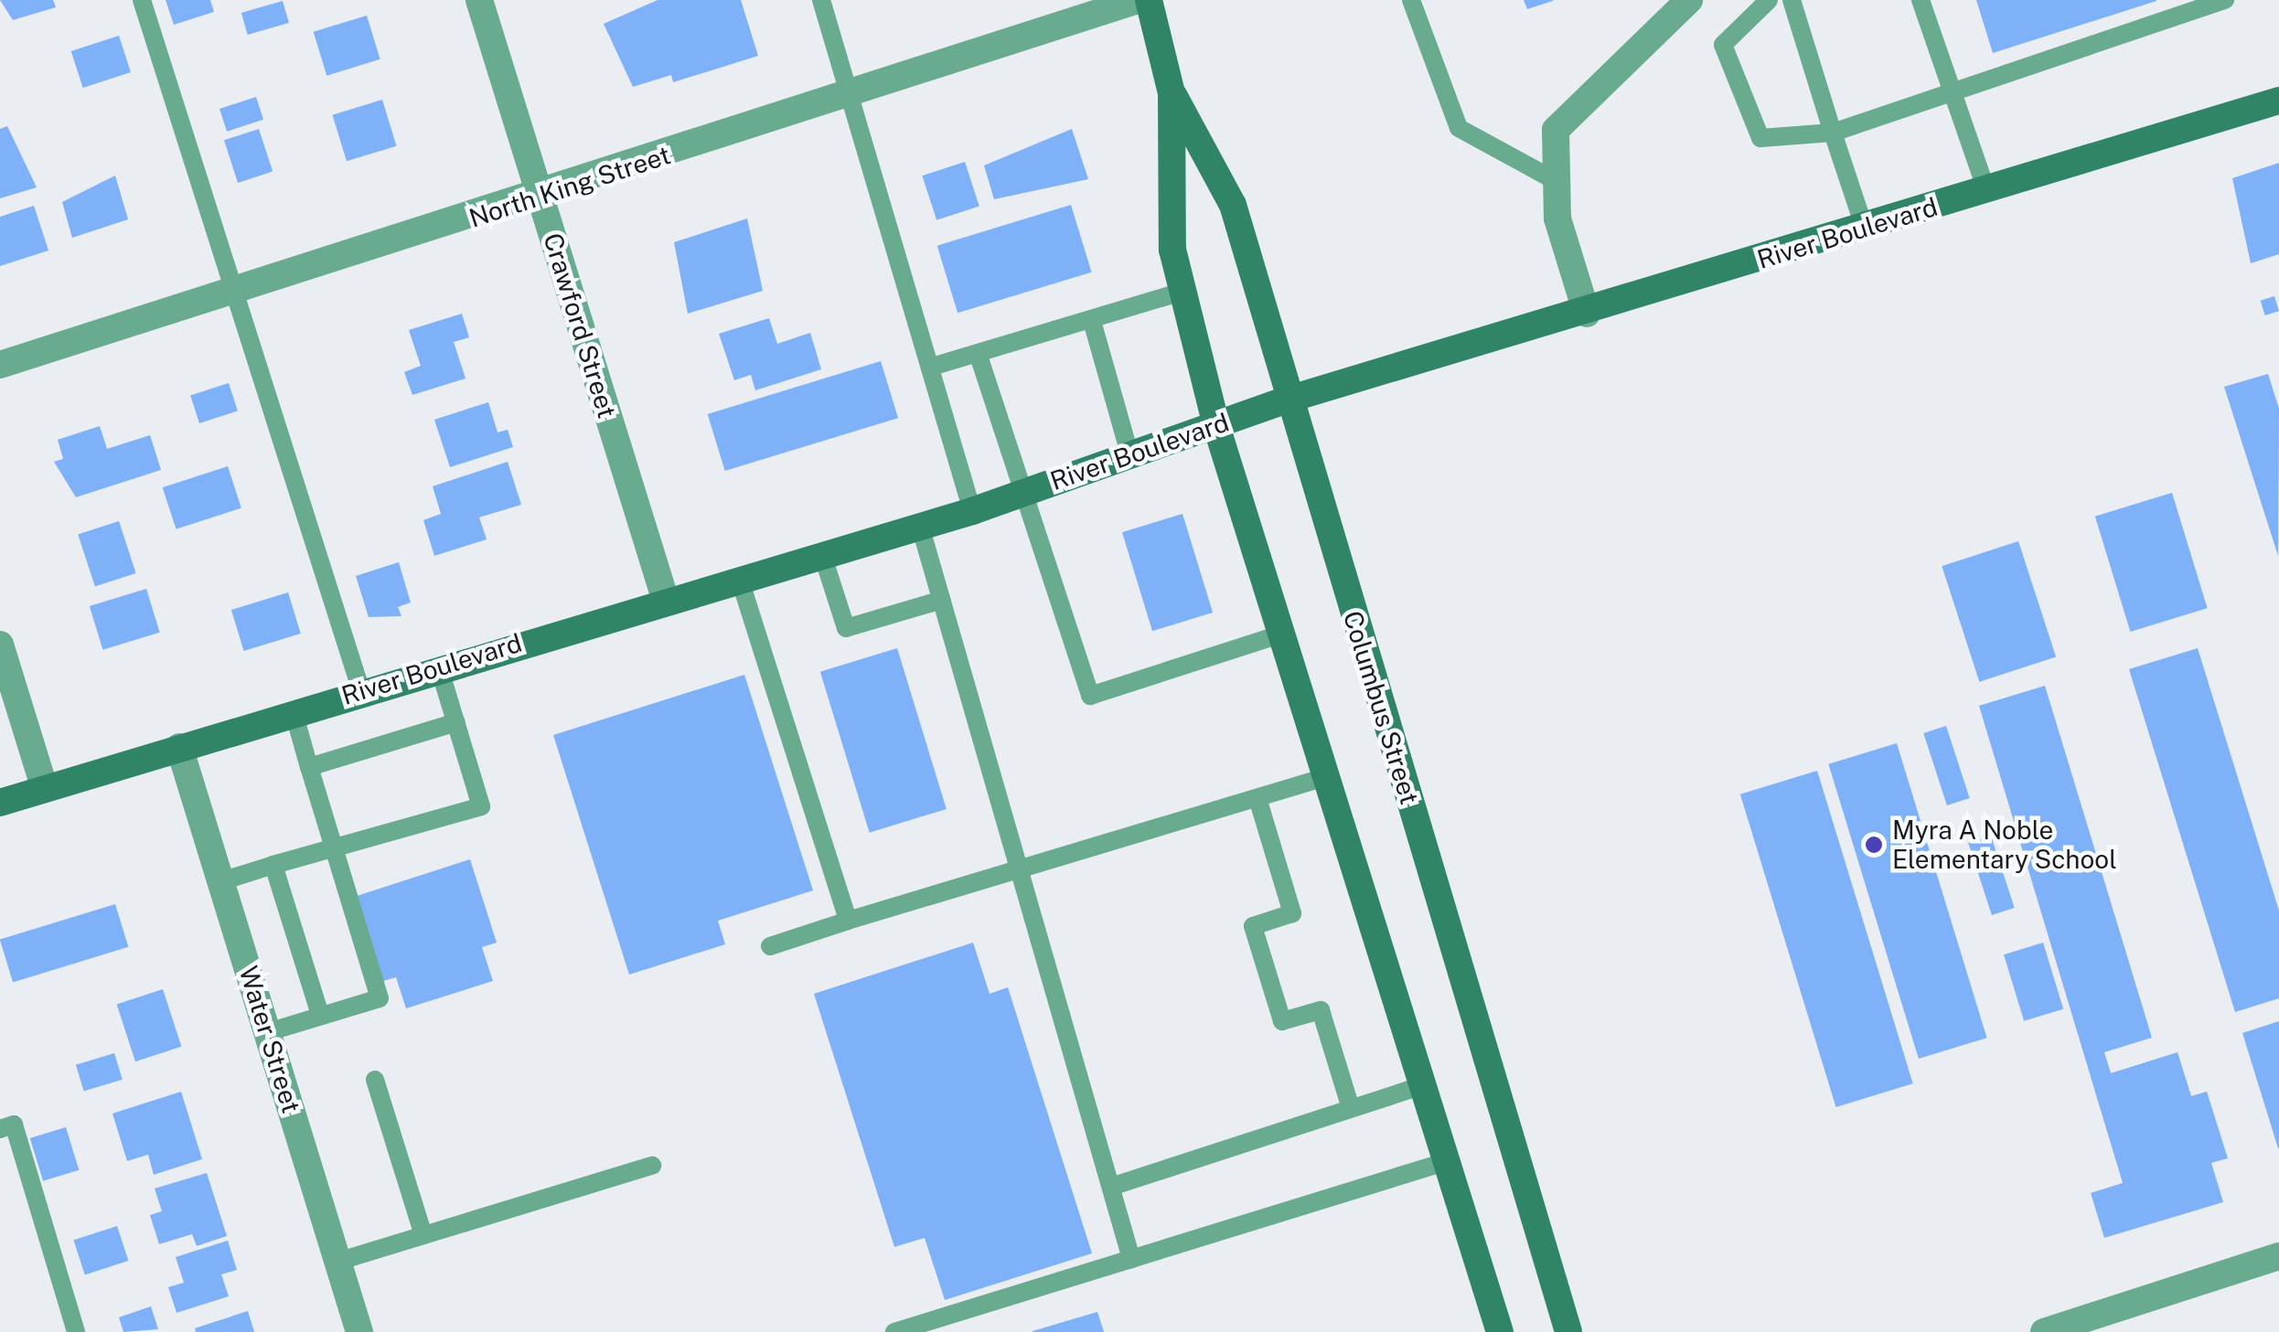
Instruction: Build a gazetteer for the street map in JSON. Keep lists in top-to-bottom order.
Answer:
{
  "streets": {
    "main road": ["River Boulevard", "Columbus Street"],
    "street": ["North King Street", "Crawford Street", "Water Street"]
  },
  "crossings": [
    ["North King Street", "Crawford Street"],
    ["River Boulevard", "Crawford Street"],
    ["River Boulevard", "Columbus Street"],
    ["River Boulevard", "Water Street"]
  ],
  "places": ["Myra A Noble Elementary School"]
}
